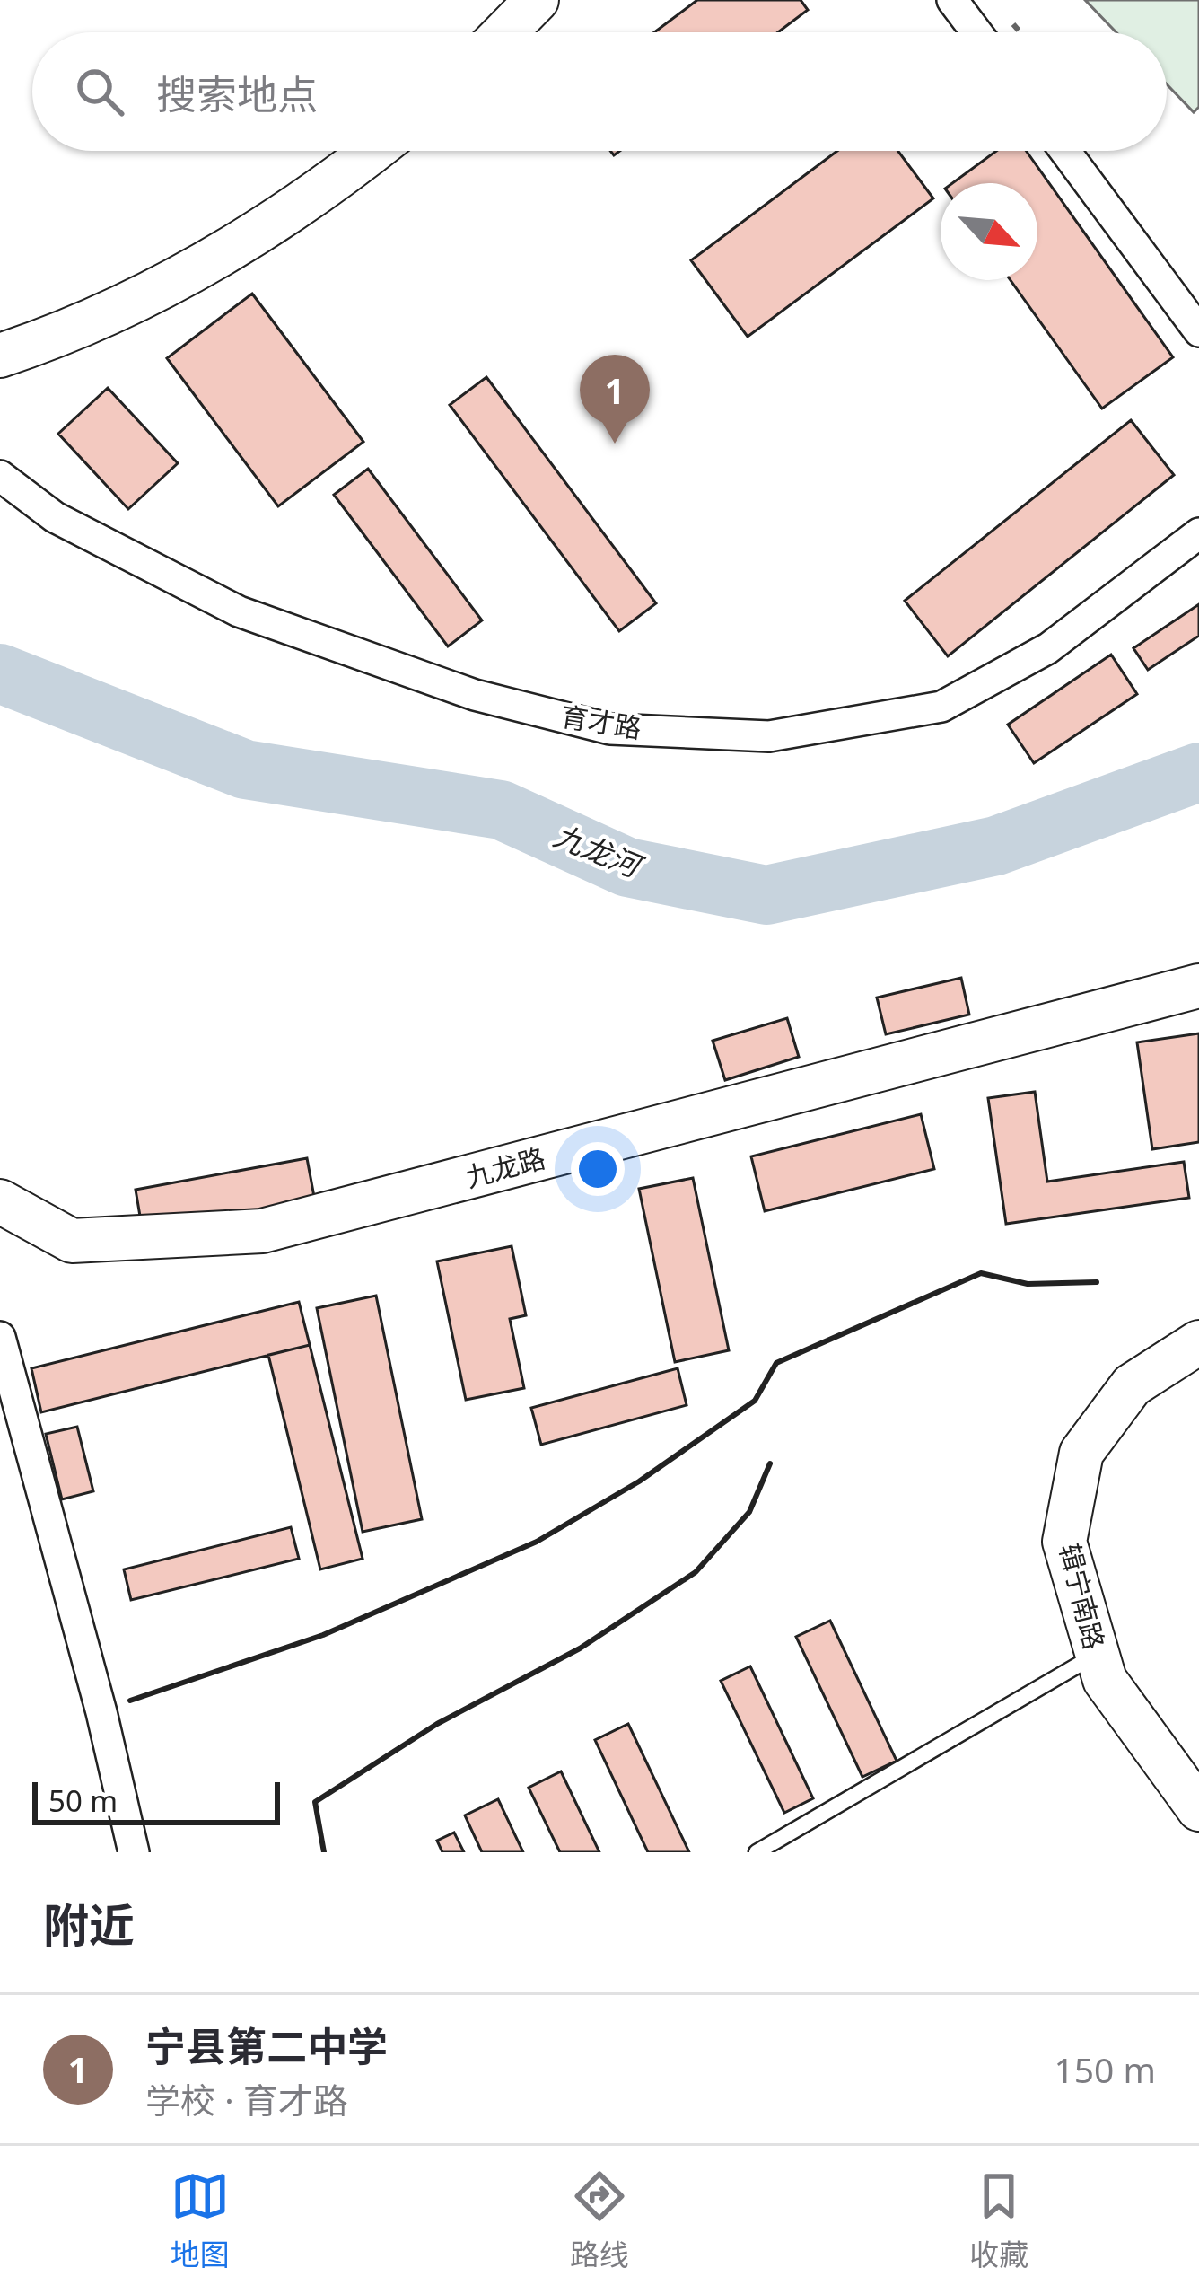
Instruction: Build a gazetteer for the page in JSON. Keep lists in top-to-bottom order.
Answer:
{
  "streets": {
    "street": ["育才路", "九龙路", "辑宁南路"]
  },
  "water": ["九龙河"],
  "scale_bar": "50 m",
  "north": "bottom right",
  "page": {
    "search": "搜索地点",
    "pins": "1",
    "scale": "50 m",
    "heading": "附近",
    "list": [
      {
        "mark": "1",
        "name": "宁县第二中学",
        "note": "学校 · 育才路",
        "value": "150 m"
      }
    ],
    "nav": ["地图", "路线", "收藏"]
  }
}
